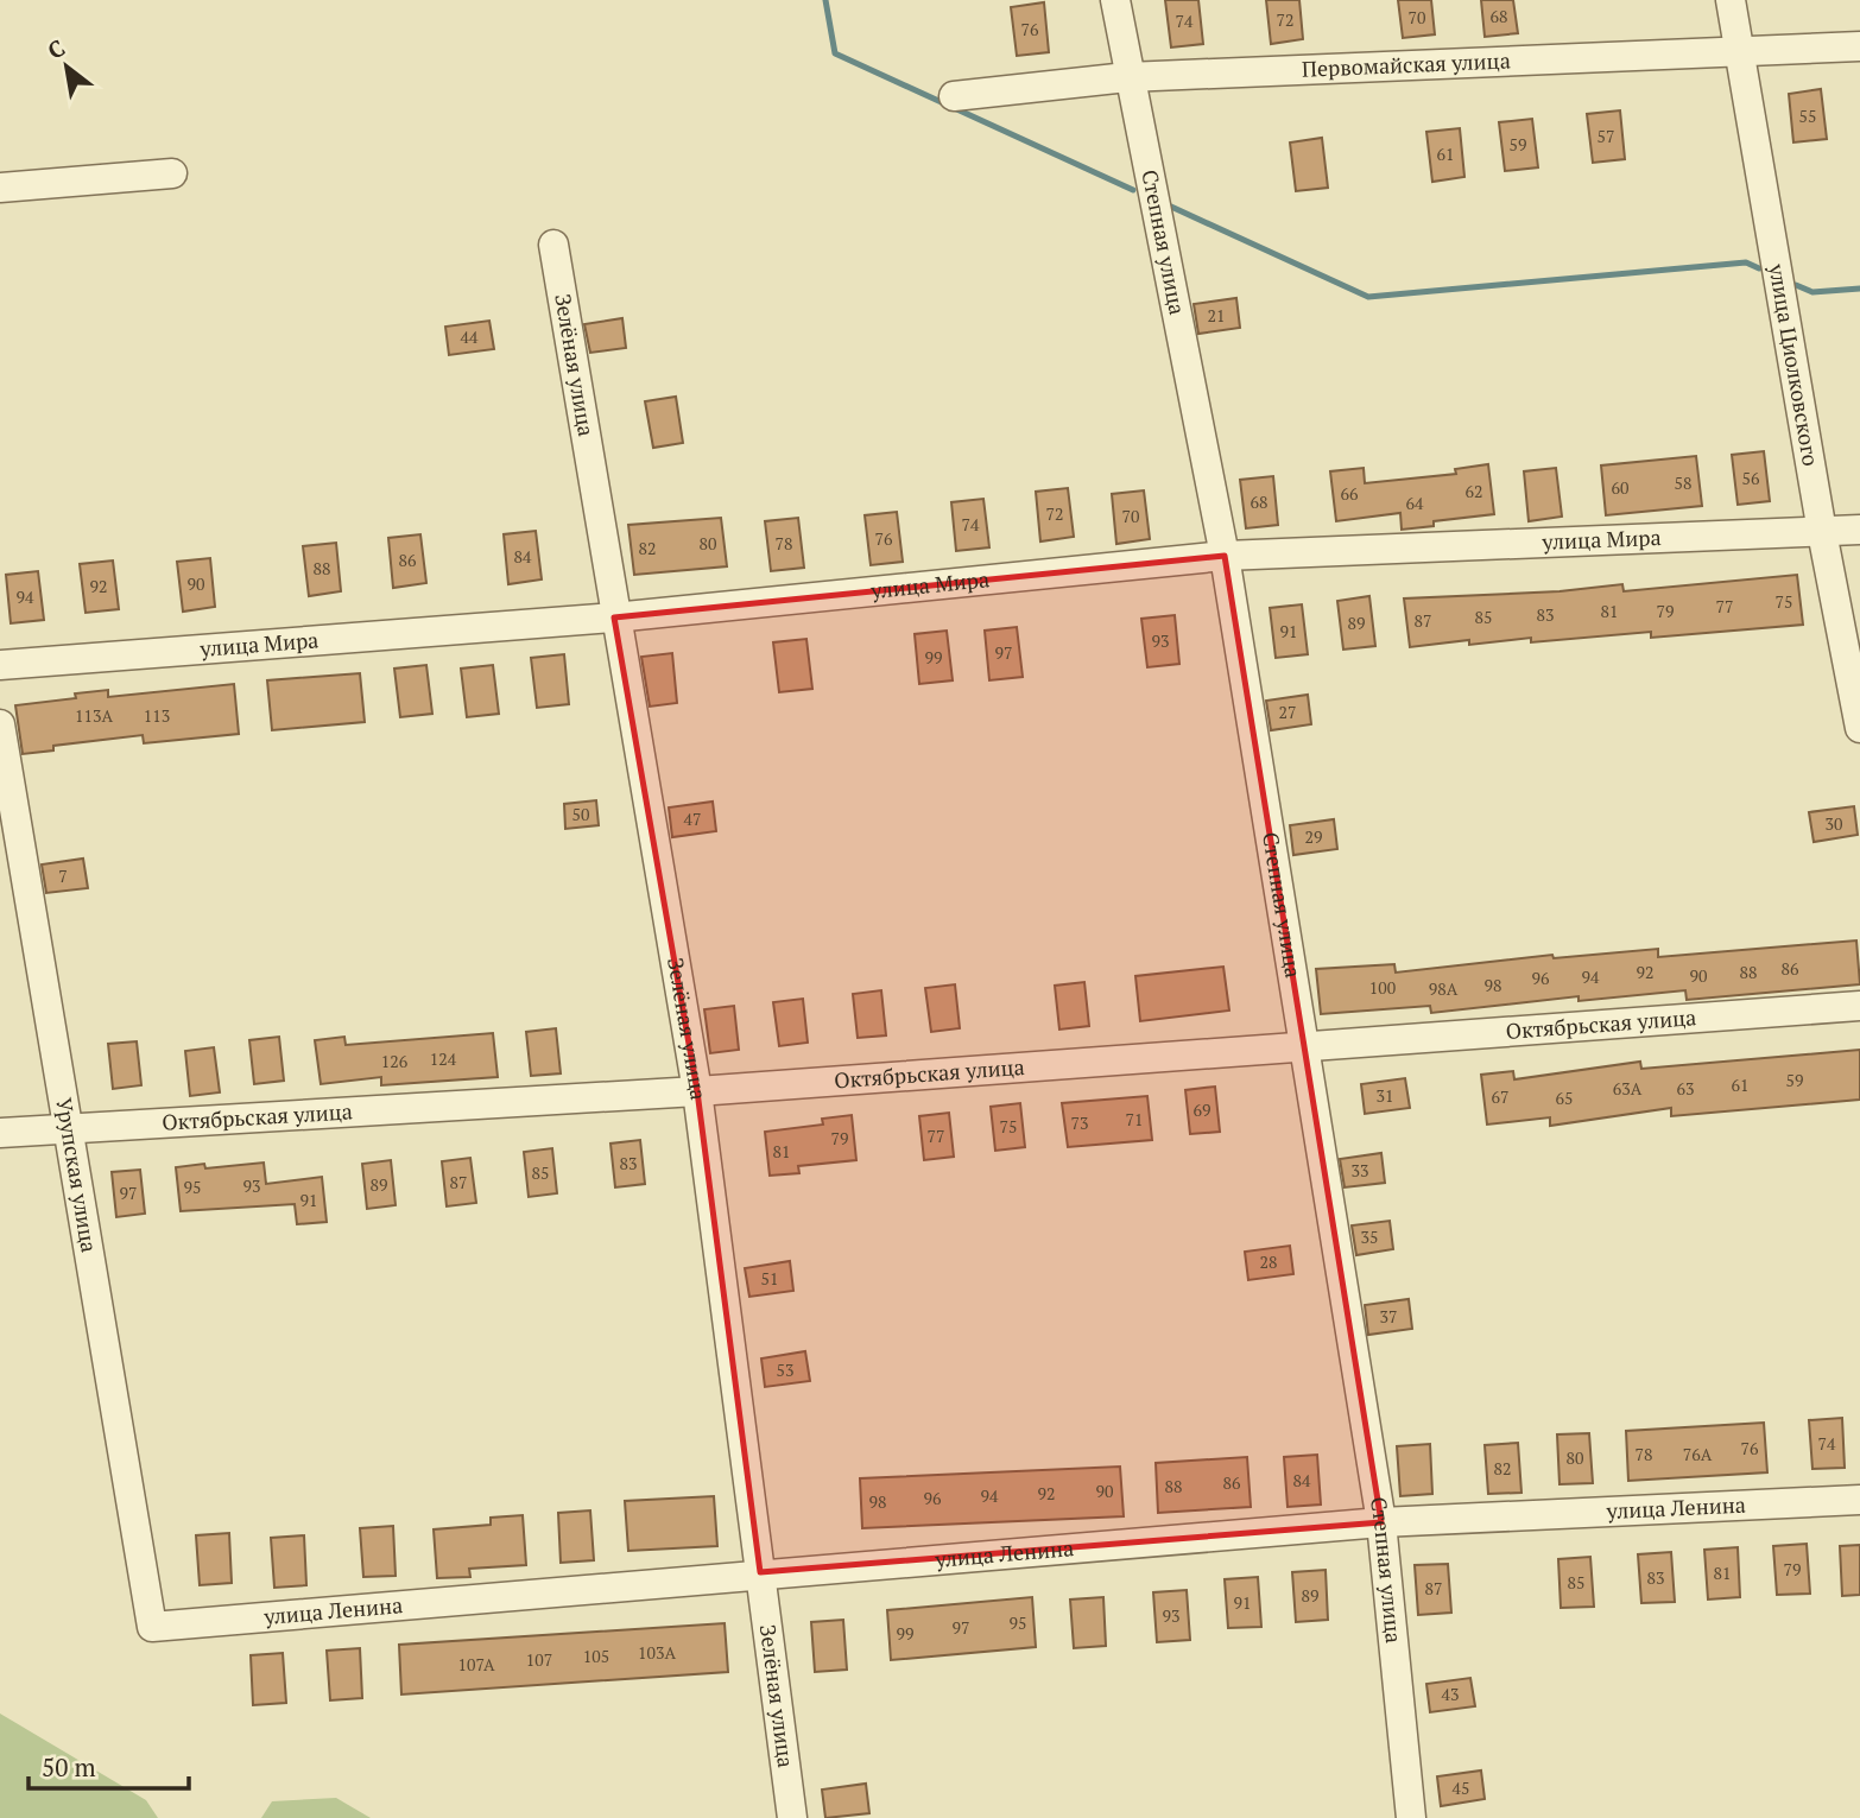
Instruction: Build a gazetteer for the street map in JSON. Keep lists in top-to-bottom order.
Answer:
{
  "streets": {
    "street": [
      "Первомайская улица",
      "Степная улица",
      "улица Циолковского",
      "Зелёная улица",
      "улица Мира",
      "Октябрьская улица",
      "Урупская улица",
      "улица Ленина"
    ]
  },
  "crossings": [
    ["Первомайская улица", "Степная улица"],
    ["Первомайская улица", "улица Циолковского"],
    ["Степная улица", "улица Мира"],
    ["Степная улица", "Октябрьская улица"],
    ["Степная улица", "улица Ленина"],
    ["улица Циолковского", "улица Мира"],
    ["Зелёная улица", "улица Мира"],
    ["Зелёная улица", "Октябрьская улица"],
    ["Зелёная улица", "улица Ленина"],
    ["Октябрьская улица", "Урупская улица"],
    ["Урупская улица", "улица Ленина"]
  ],
  "house_numbers": [
    "68",
    "70",
    "72",
    "74",
    "76",
    "55",
    "57",
    "59",
    "61",
    "21",
    "44",
    "56",
    "58",
    "60",
    "62",
    "66",
    "68",
    "64",
    "72",
    "70",
    "74",
    "76",
    "80",
    "78",
    "82",
    "84",
    "86",
    "88",
    "90",
    "92",
    "94",
    "75",
    "77",
    "81",
    "79",
    "83",
    "85",
    "87",
    "89",
    "91",
    "93",
    "97",
    "99",
    "27",
    "113А",
    "113",
    "50",
    "47",
    "30",
    "29",
    "7",
    "86",
    "92",
    "88",
    "90",
    "94",
    "96",
    "98",
    "100",
    "98А",
    "124",
    "126",
    "59",
    "61",
    "63А",
    "63",
    "31",
    "67",
    "65",
    "69",
    "71",
    "73",
    "75",
    "77",
    "79",
    "81",
    "83",
    "33",
    "85",
    "87",
    "89",
    "93",
    "95",
    "97",
    "91",
    "35",
    "28",
    "51",
    "37",
    "53",
    "74",
    "76",
    "78",
    "76А",
    "80",
    "82",
    "84",
    "86",
    "88",
    "90",
    "92",
    "94",
    "96",
    "98",
    "79",
    "81",
    "83",
    "85",
    "87",
    "89",
    "91",
    "93",
    "95",
    "97",
    "99",
    "103А",
    "105",
    "107",
    "107А",
    "43",
    "45"
  ],
  "scale_bar": "50 m",
  "north": "top left"
}
